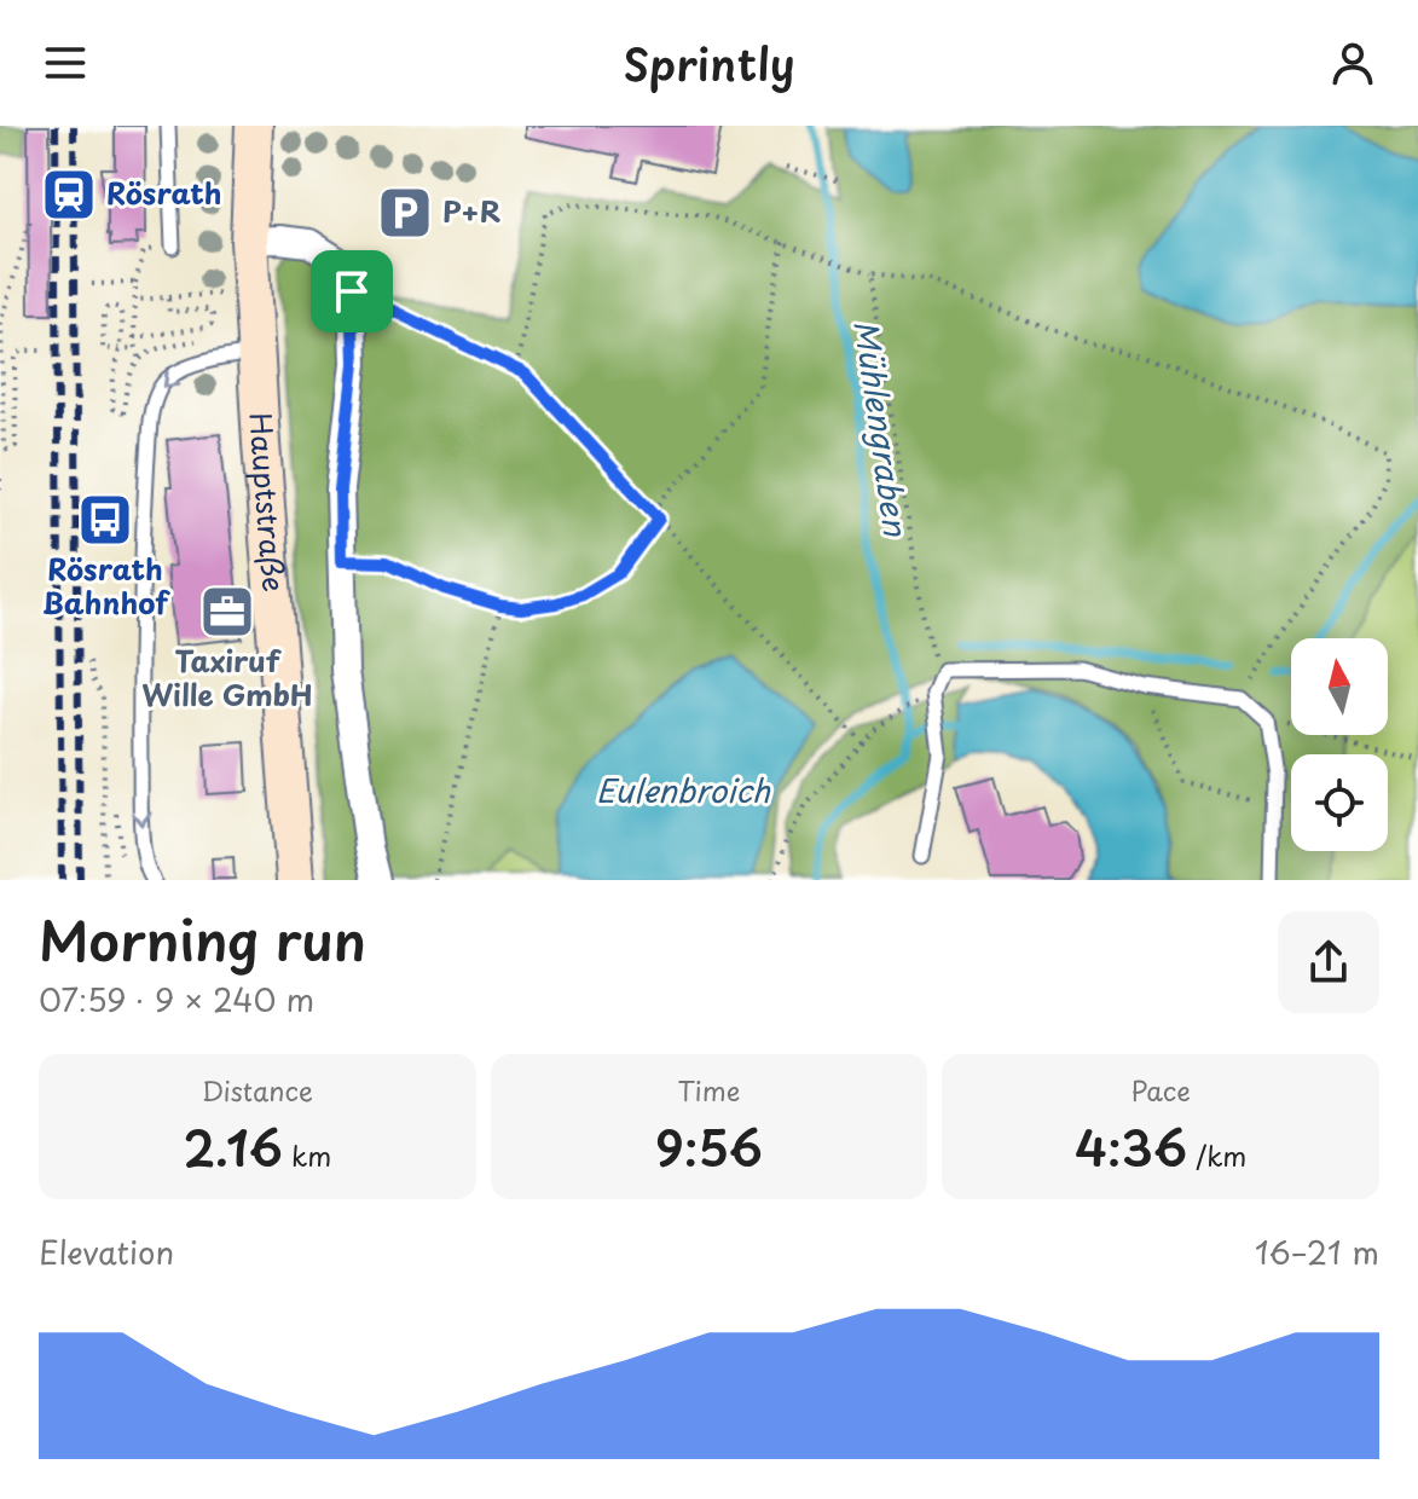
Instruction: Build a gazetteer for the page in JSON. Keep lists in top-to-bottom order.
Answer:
{
  "streets": {
    "main road": ["Hauptstraße"]
  },
  "water": ["Mühlengraben", "Eulenbroich"],
  "places": {
    "station": ["Rösrath"],
    "parking": ["P+R"],
    "bus stop": ["Rösrath Bahnhof"],
    "office": ["Taxiruf Wille GmbH"]
  },
  "north": "top",
  "page": {
    "header": "Sprintly",
    "heading": ["Morning run", "07:59 · 9 × 240 m"],
    "stats": [
      ["Distance", "2.16 km"],
      ["Time", "9:56"],
      ["Pace", "4:36 /km"]
    ],
    "chart": ["Elevation", "16–21 m"]
  }
}
